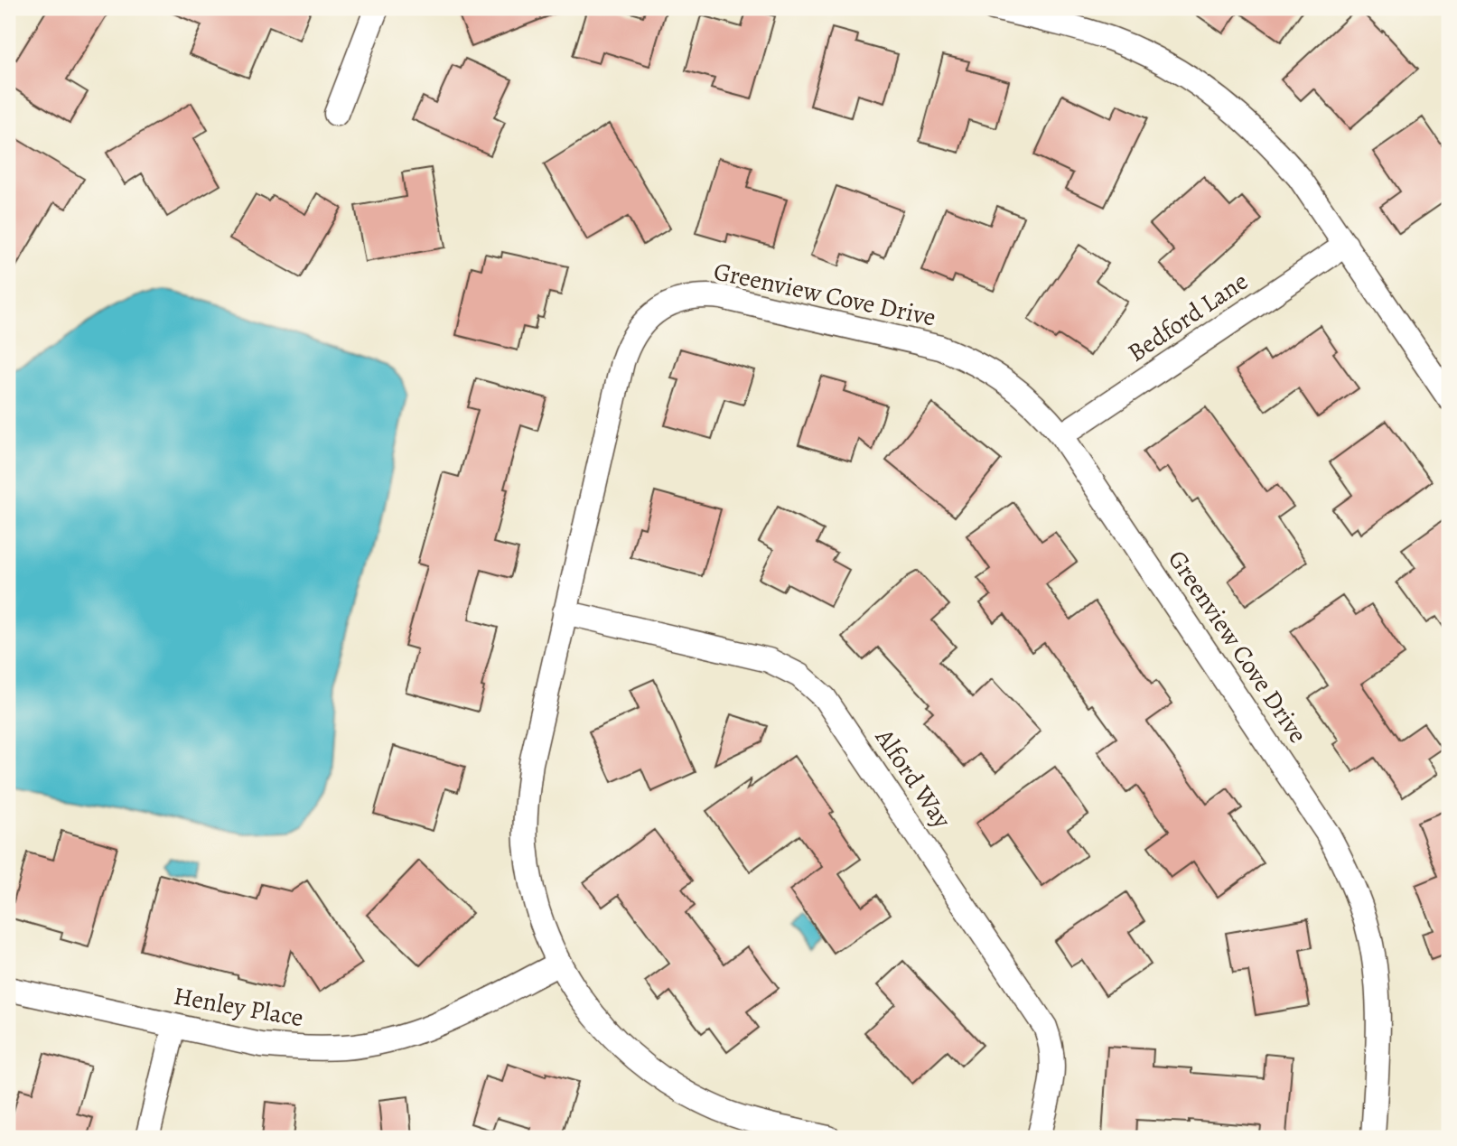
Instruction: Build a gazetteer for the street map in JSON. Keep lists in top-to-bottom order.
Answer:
{
  "streets": {
    "street": [
      "Greenview Cove Drive",
      "Bedford Lane",
      "Alford Way",
      "Henley Place"
    ]
  },
  "crossings": [
    ["Greenview Cove Drive", "Bedford Lane"],
    ["Greenview Cove Drive", "Alford Way"],
    ["Greenview Cove Drive", "Henley Place"]
  ]
}
